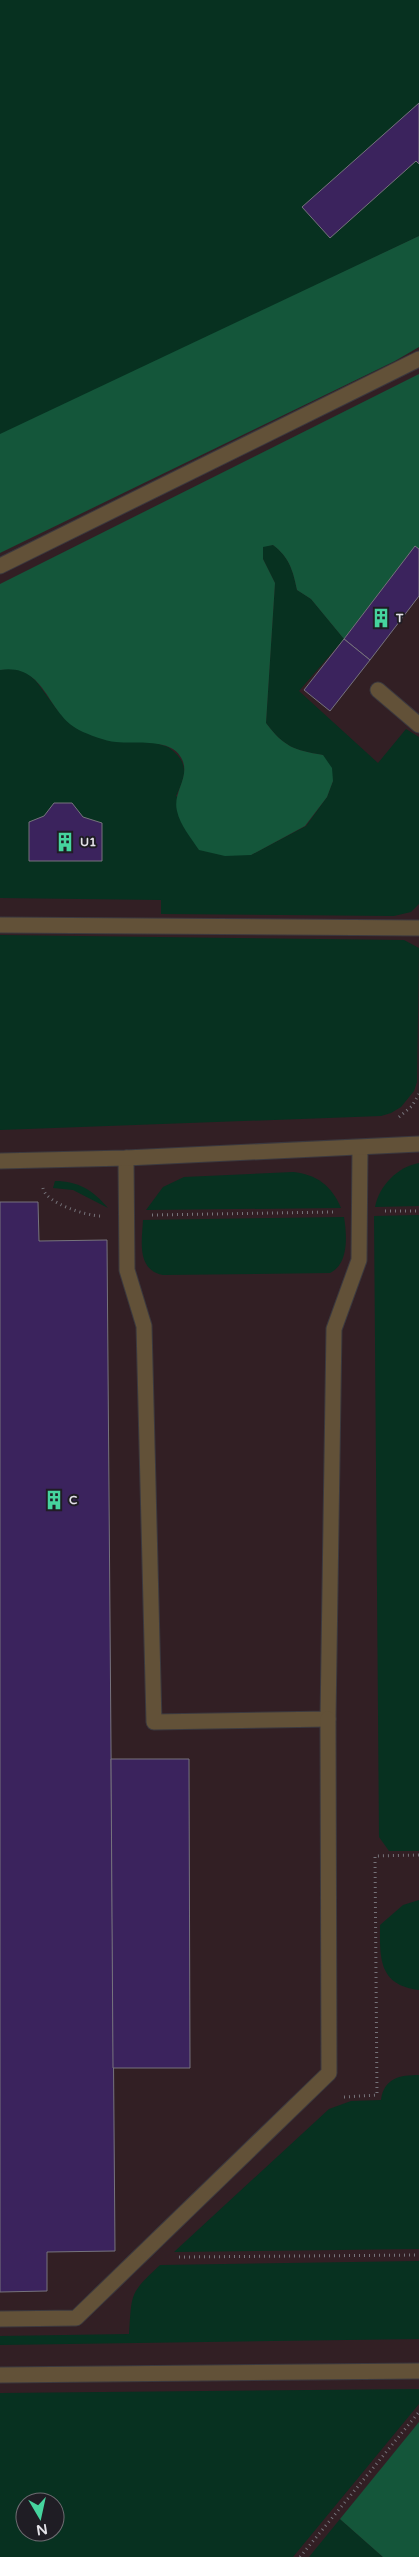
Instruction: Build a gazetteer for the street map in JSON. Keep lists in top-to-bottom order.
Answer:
{
  "places": {
    "building": ["T", "U1", "C"]
  },
  "north": "bottom"
}
